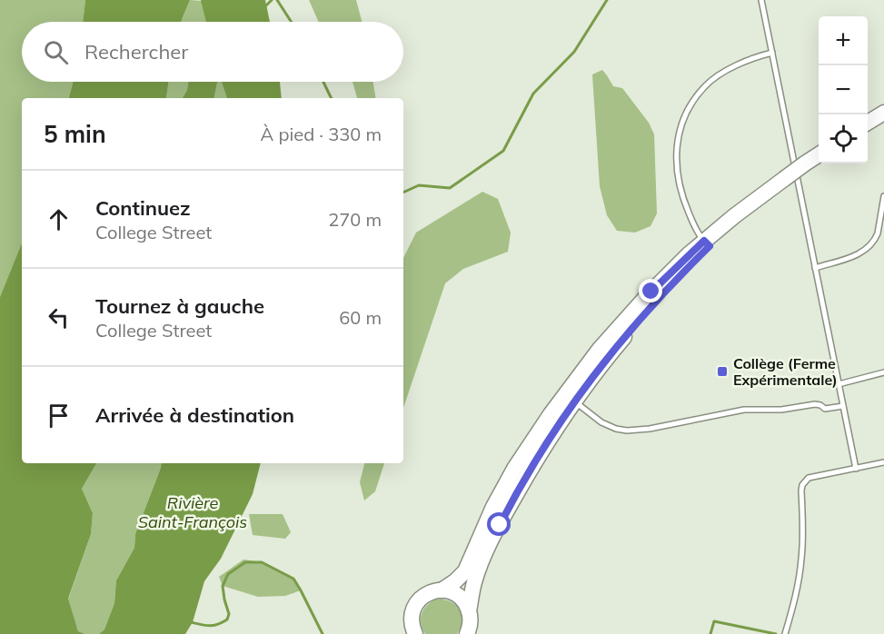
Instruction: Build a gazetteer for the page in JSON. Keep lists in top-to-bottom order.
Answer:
{
  "water": ["Rivière Saint-François"],
  "places": {
    "transit": ["Collège (Ferme Expérimentale)"]
  },
  "page": {
    "map_buttons": ["+", "−"],
    "search": "Rechercher",
    "heading": ["5 min", "À pied · 330 m"],
    "list": [
      ["Continuez", "College Street", "270 m"],
      ["Tournez à gauche", "College Street", "60 m"],
      "Arrivée à destination"
    ]
  }
}
